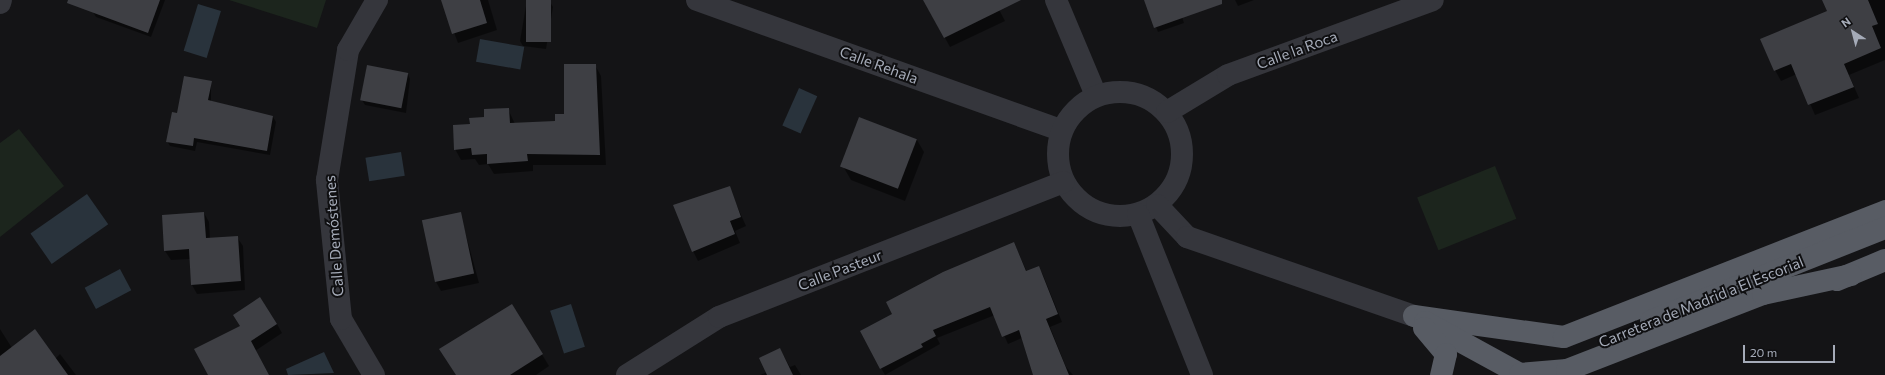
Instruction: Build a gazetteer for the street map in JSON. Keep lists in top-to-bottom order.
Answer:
{
  "streets": {
    "highway": ["Carretera de Madrid a El Escorial"],
    "street": [
      "Calle la Roca",
      "Calle Rehala",
      "Calle Demóstenes",
      "Calle Pasteur"
    ]
  },
  "crossings": [
    ["Calle la Roca", "Calle Rehala"],
    ["Calle la Roca", "Calle Pasteur"],
    ["Calle Rehala", "Calle Pasteur"]
  ],
  "scale_bar": "20 m",
  "north": "top left"
}
